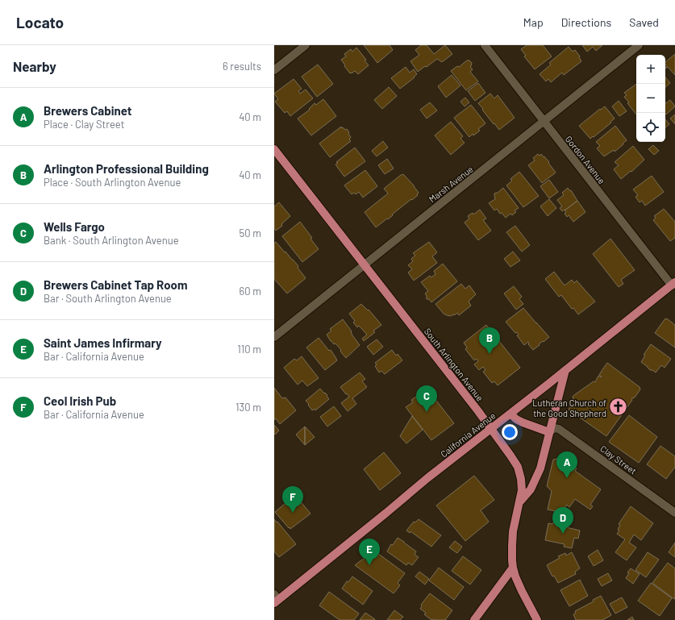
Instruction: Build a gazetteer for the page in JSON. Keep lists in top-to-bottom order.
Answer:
{
  "streets": {
    "main road": ["South Arlington Avenue", "California Avenue"],
    "street": ["Gordon Avenue", "Marsh Avenue", "Clay Street"]
  },
  "crossings": [
    ["Gordon Avenue", "Marsh Avenue"],
    ["Gordon Avenue", "California Avenue"],
    ["Marsh Avenue", "South Arlington Avenue"],
    ["South Arlington Avenue", "California Avenue"]
  ],
  "places": {
    "church": ["Lutheran Church of the Good Shepherd"]
  },
  "page": {
    "header": "Locato",
    "nav": ["Map", "Directions", "Saved"],
    "heading": ["Nearby", "6 results"],
    "map_buttons": ["+", "−"],
    "list": [
      {
        "mark": "A",
        "name": "Brewers Cabinet",
        "note": "Place · Clay Street",
        "value": "40 m"
      },
      {
        "mark": "B",
        "name": "Arlington Professional Building",
        "note": "Place · South Arlington Avenue",
        "value": "40 m"
      },
      {
        "mark": "C",
        "name": "Wells Fargo",
        "note": "Bank · South Arlington Avenue",
        "value": "50 m"
      },
      {
        "mark": "D",
        "name": "Brewers Cabinet Tap Room",
        "note": "Bar · South Arlington Avenue",
        "value": "60 m"
      },
      {
        "mark": "E",
        "name": "Saint James Infirmary",
        "note": "Bar · California Avenue",
        "value": "110 m"
      },
      {
        "mark": "F",
        "name": "Ceol Irish Pub",
        "note": "Bar · California Avenue",
        "value": "130 m"
      }
    ],
    "pins": [
      "B",
      "C",
      "A",
      "F",
      "D",
      "E"
    ]
  }
}
